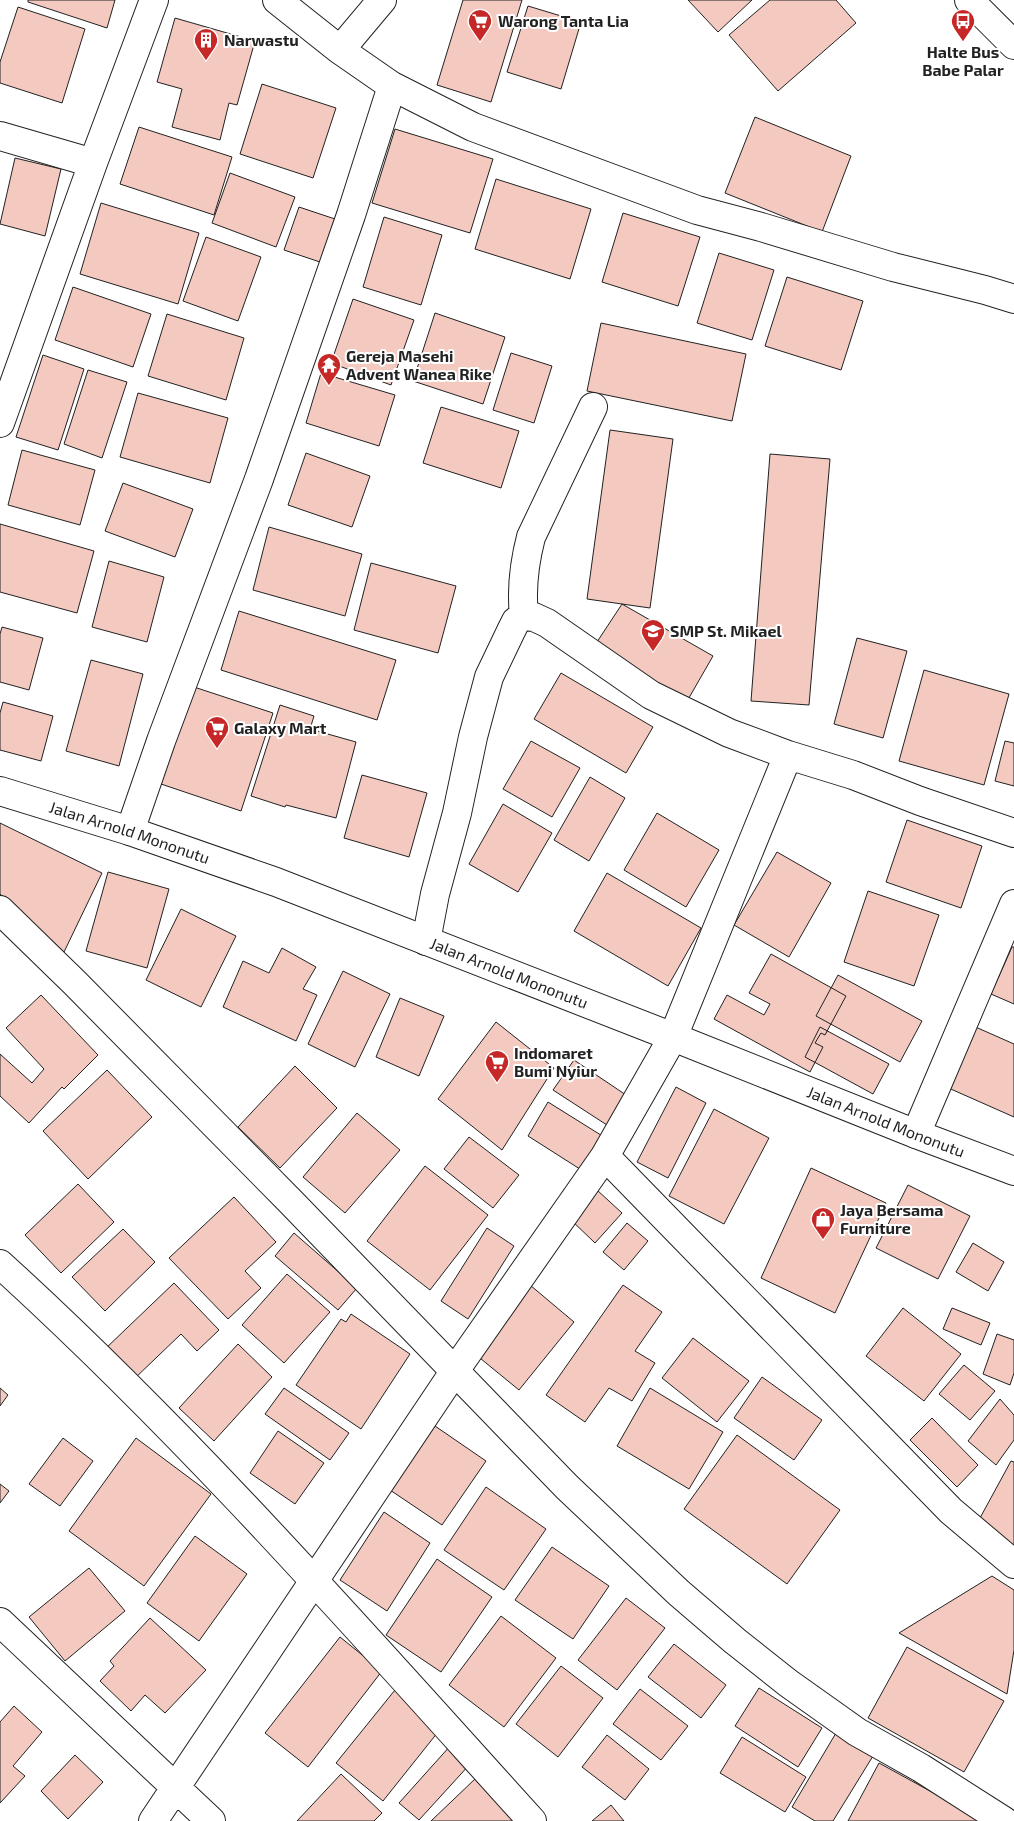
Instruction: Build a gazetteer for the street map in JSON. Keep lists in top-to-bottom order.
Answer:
{
  "streets": {
    "street": ["Jalan Arnold Mononutu"]
  },
  "places": {
    "supermarket": ["Warong Tanta Lia", "Galaxy Mart", "Indomaret Bumi Nyiur"],
    "bus stop": ["Halte Bus Babe Palar"],
    "building": ["Narwastu"],
    "temple": ["Gereja Masehi Advent Wanea Rike"],
    "school or university": ["SMP St. Mikael"],
    "shop": ["Jaya Bersama Furniture"]
  }
}
